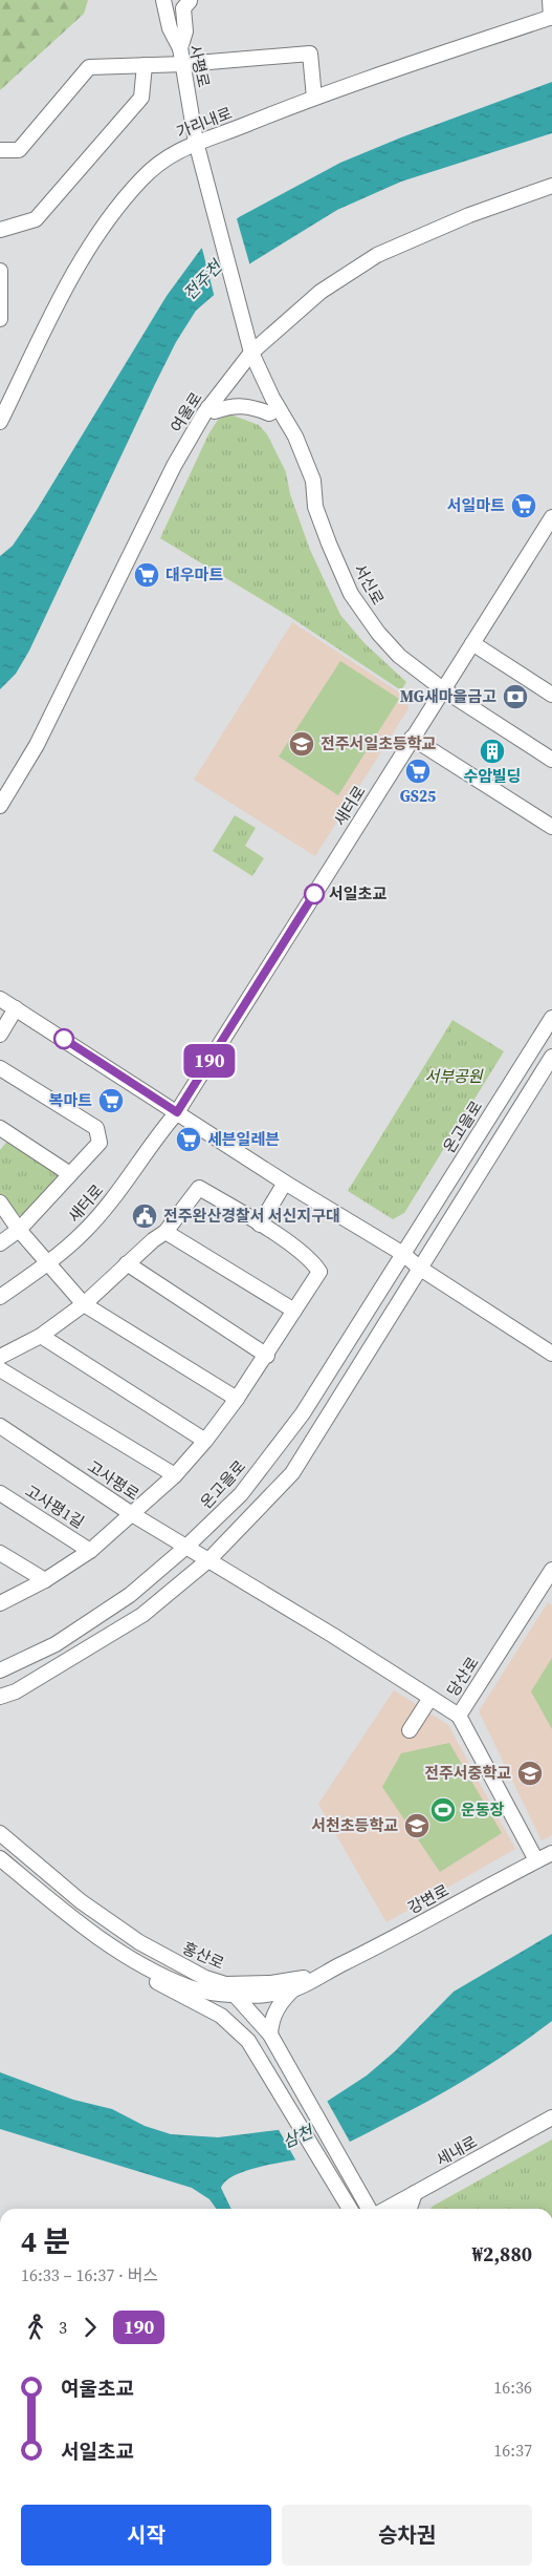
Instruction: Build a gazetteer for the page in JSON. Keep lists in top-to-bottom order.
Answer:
{
  "streets": {
    "street": [
      "사평로",
      "가리내로",
      "여울로",
      "서신로",
      "새터로",
      "온고을로",
      "고사평로",
      "고사평1길",
      "당산로",
      "강변로",
      "홍산로",
      "세내로"
    ]
  },
  "crossings": [
    ["사평로", "가리내로"],
    ["사평로", "서신로"],
    ["여울로", "서신로"],
    ["서신로", "새터로"],
    ["온고을로", "고사평로"],
    ["고사평로", "고사평1길"],
    ["당산로", "강변로"],
    ["강변로", "홍산로"]
  ],
  "water": ["전주천", "삼천"],
  "parks": ["서부공원"],
  "places": {
    "supermarket": [
      "서일마트",
      "대우마트",
      "GS25",
      "복마트",
      "세븐일레븐"
    ],
    "bank": ["MG새마을금고"],
    "school or university": ["전주서일초등학교", "전주서중학교", "서천초등학교"],
    "building": ["수암빌딩"],
    "other": ["서일초교"],
    "public building": ["전주완산경찰서 서신지구대"],
    "sports": ["운동장"]
  },
  "lines": ["bus line 190"],
  "page": {
    "on_map": "190",
    "heading": ["4 분", "16:33 – 16:37 · 버스", "₩2,880"],
    "legs": ["3", "190"],
    "list": [
      {
        "name": "여울초교",
        "value": "16:36"
      },
      {
        "name": "서일초교",
        "value": "16:37"
      }
    ],
    "buttons": ["시작", "승차권"]
  }
}
